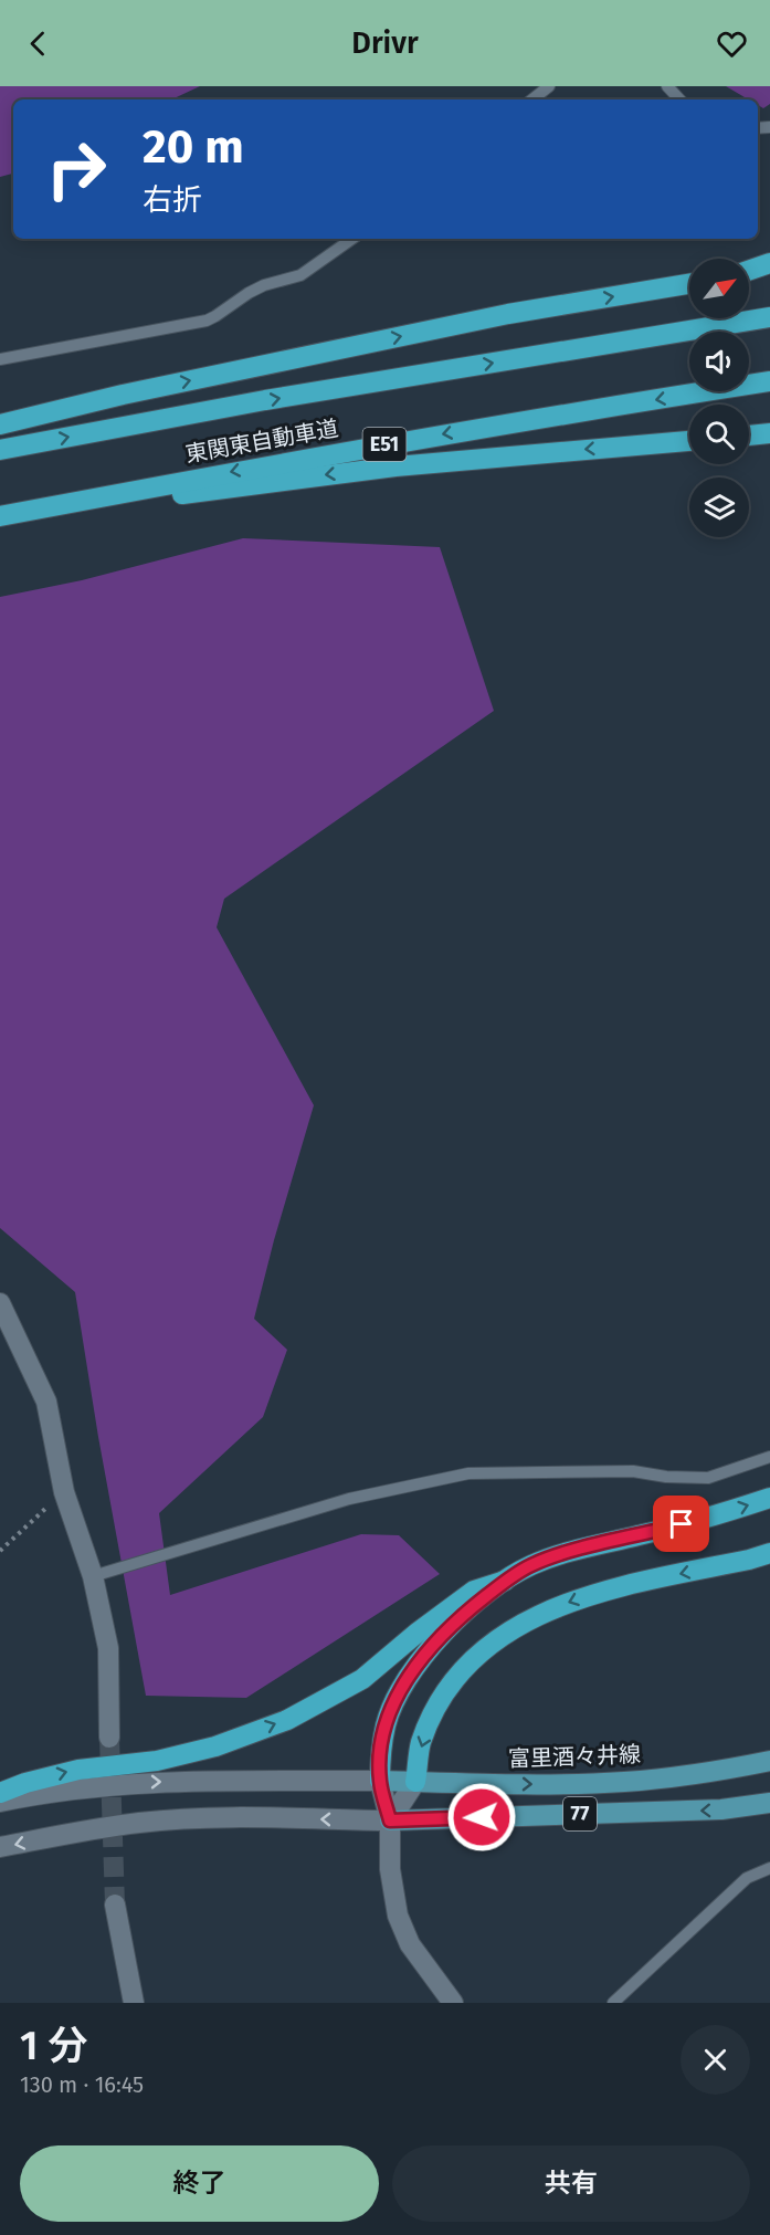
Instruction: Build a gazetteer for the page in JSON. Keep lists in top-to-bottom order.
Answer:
{
  "streets": {
    "highway": ["東関東自動車道", "E51"],
    "main road": ["富里酒々井線", "77"]
  },
  "north": "top right",
  "page": {
    "header": "Drivr",
    "turn": ["20 m", "右折"],
    "heading": ["1 分", "130 m · 16:45"],
    "buttons": ["終了", "共有"]
  }
}
